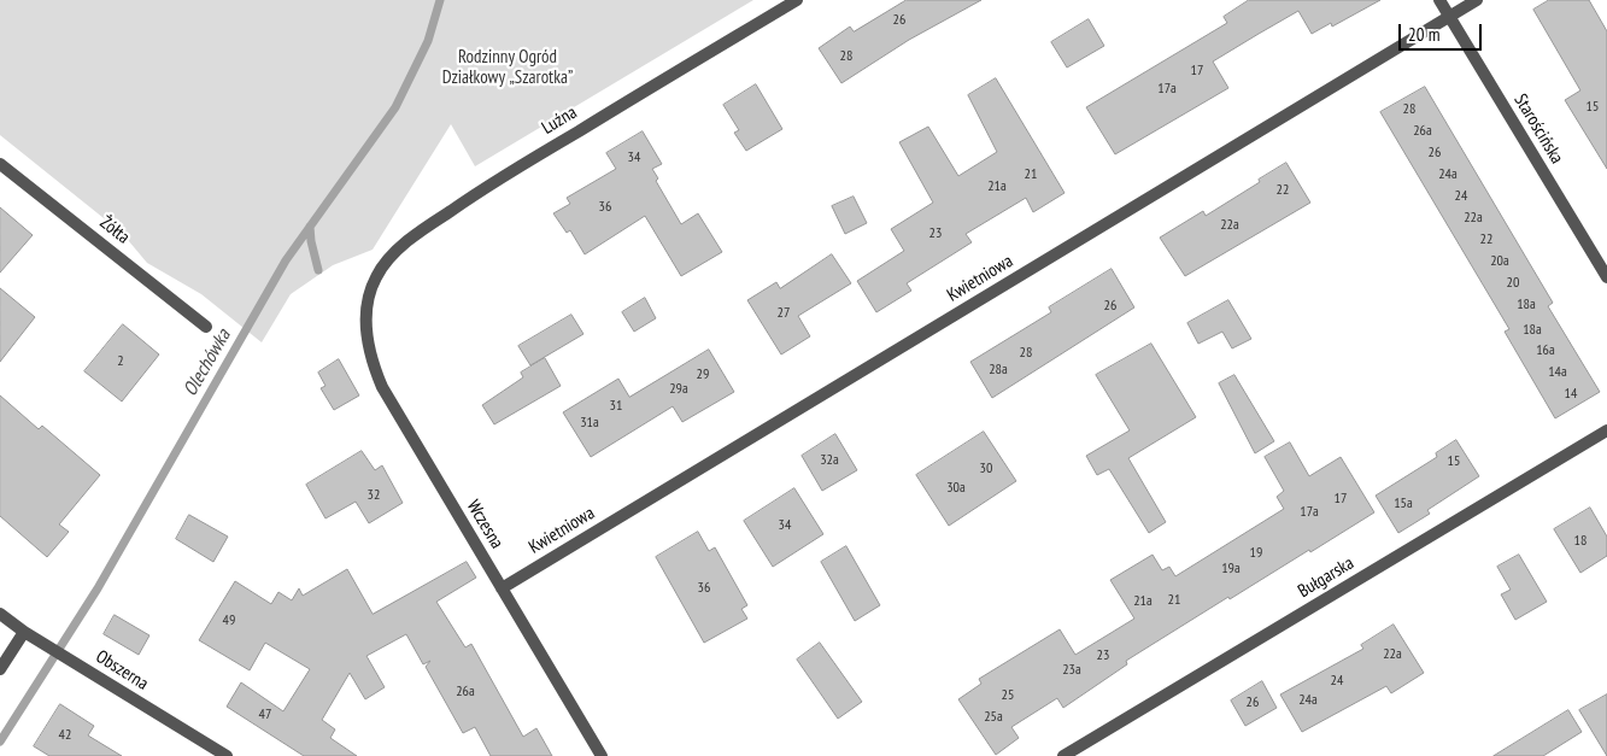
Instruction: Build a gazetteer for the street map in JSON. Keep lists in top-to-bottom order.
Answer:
{
  "streets": {
    "street": [
      "Luźna",
      "Starościńska",
      "Żółta",
      "Kwietniowa",
      "Wczesna",
      "Bułgarska",
      "Obszerna"
    ]
  },
  "crossings": [
    ["Luźna", "Wczesna"],
    ["Starościńska", "Kwietniowa"],
    ["Kwietniowa", "Wczesna"]
  ],
  "water": ["Olechówka"],
  "parks": ["Rodzinny Ogród Działkowy „Szarotka”"],
  "house_numbers": [
    "26",
    "28",
    "17",
    "17a",
    "15",
    "28",
    "26a",
    "26",
    "34",
    "21",
    "24a",
    "21a",
    "22",
    "24",
    "36",
    "22a",
    "22a",
    "23",
    "22",
    "20a",
    "20",
    "18a",
    "26",
    "27",
    "18a",
    "16a",
    "28",
    "2",
    "28a",
    "14a",
    "29",
    "29a",
    "14",
    "31",
    "31a",
    "32a",
    "15",
    "30",
    "30a",
    "32",
    "17",
    "15a",
    "17a",
    "34",
    "18",
    "19",
    "19a",
    "36",
    "21",
    "21a",
    "49",
    "22a",
    "23",
    "23a",
    "24",
    "26a",
    "25",
    "24a",
    "26",
    "47",
    "25a",
    "42"
  ],
  "scale_bar": "20 m"
}
